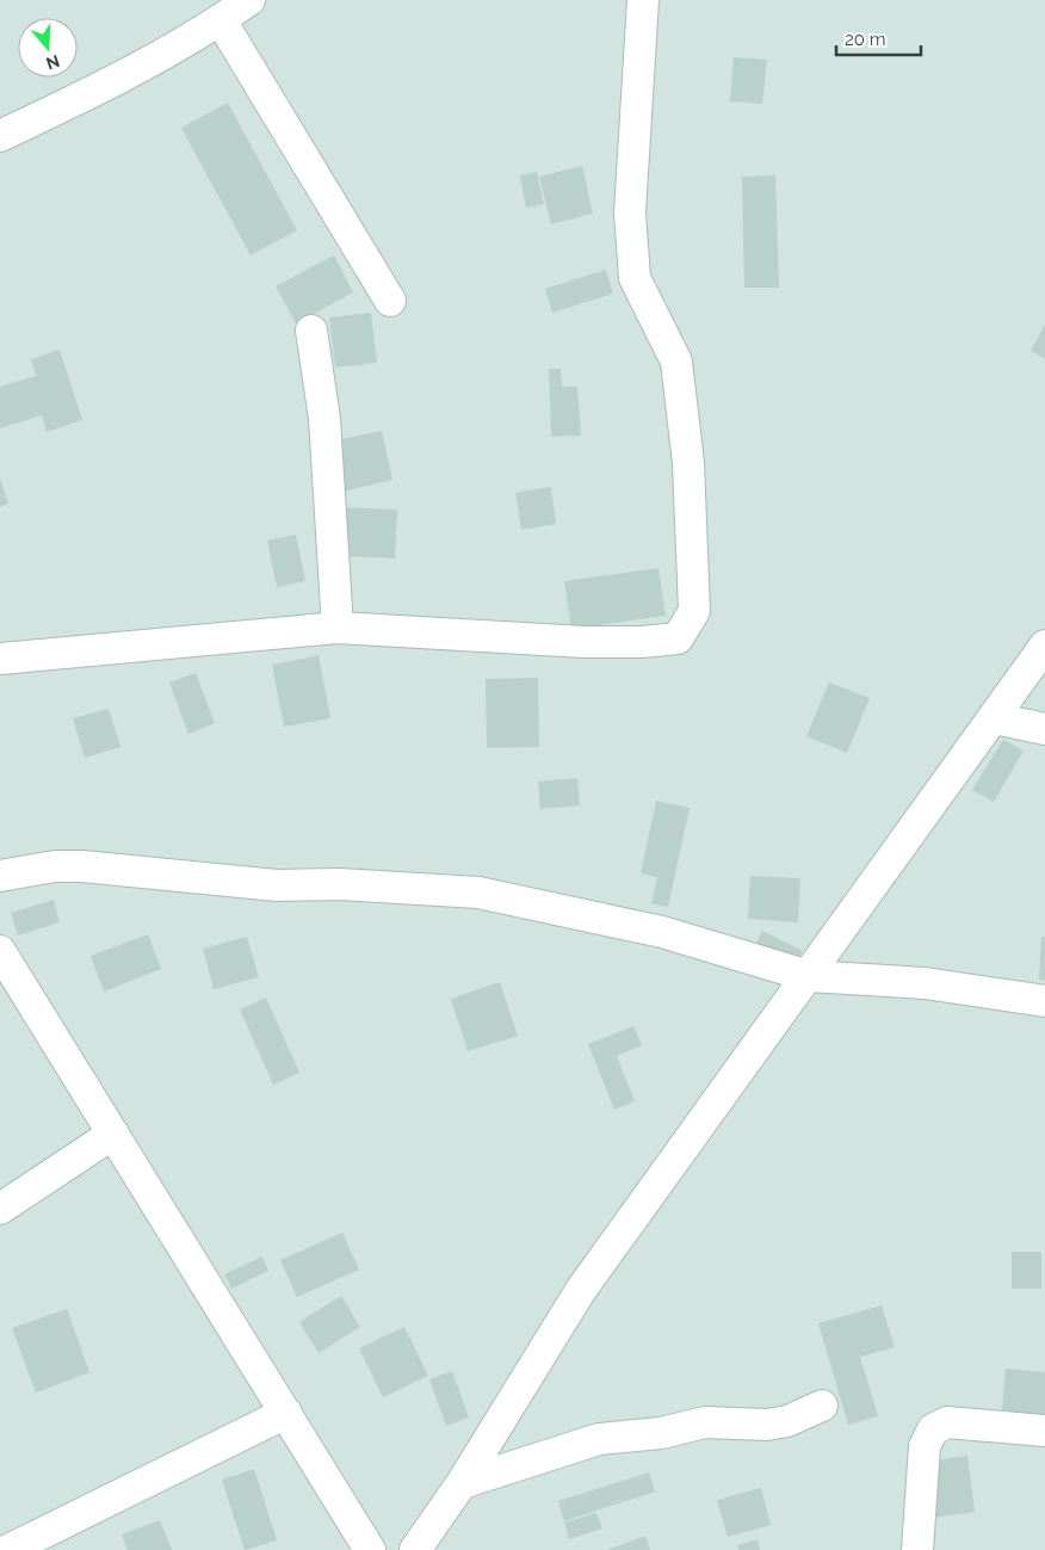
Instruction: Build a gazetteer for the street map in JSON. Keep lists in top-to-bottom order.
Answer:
{
  "scale_bar": "20 m",
  "north": "bottom"
}
